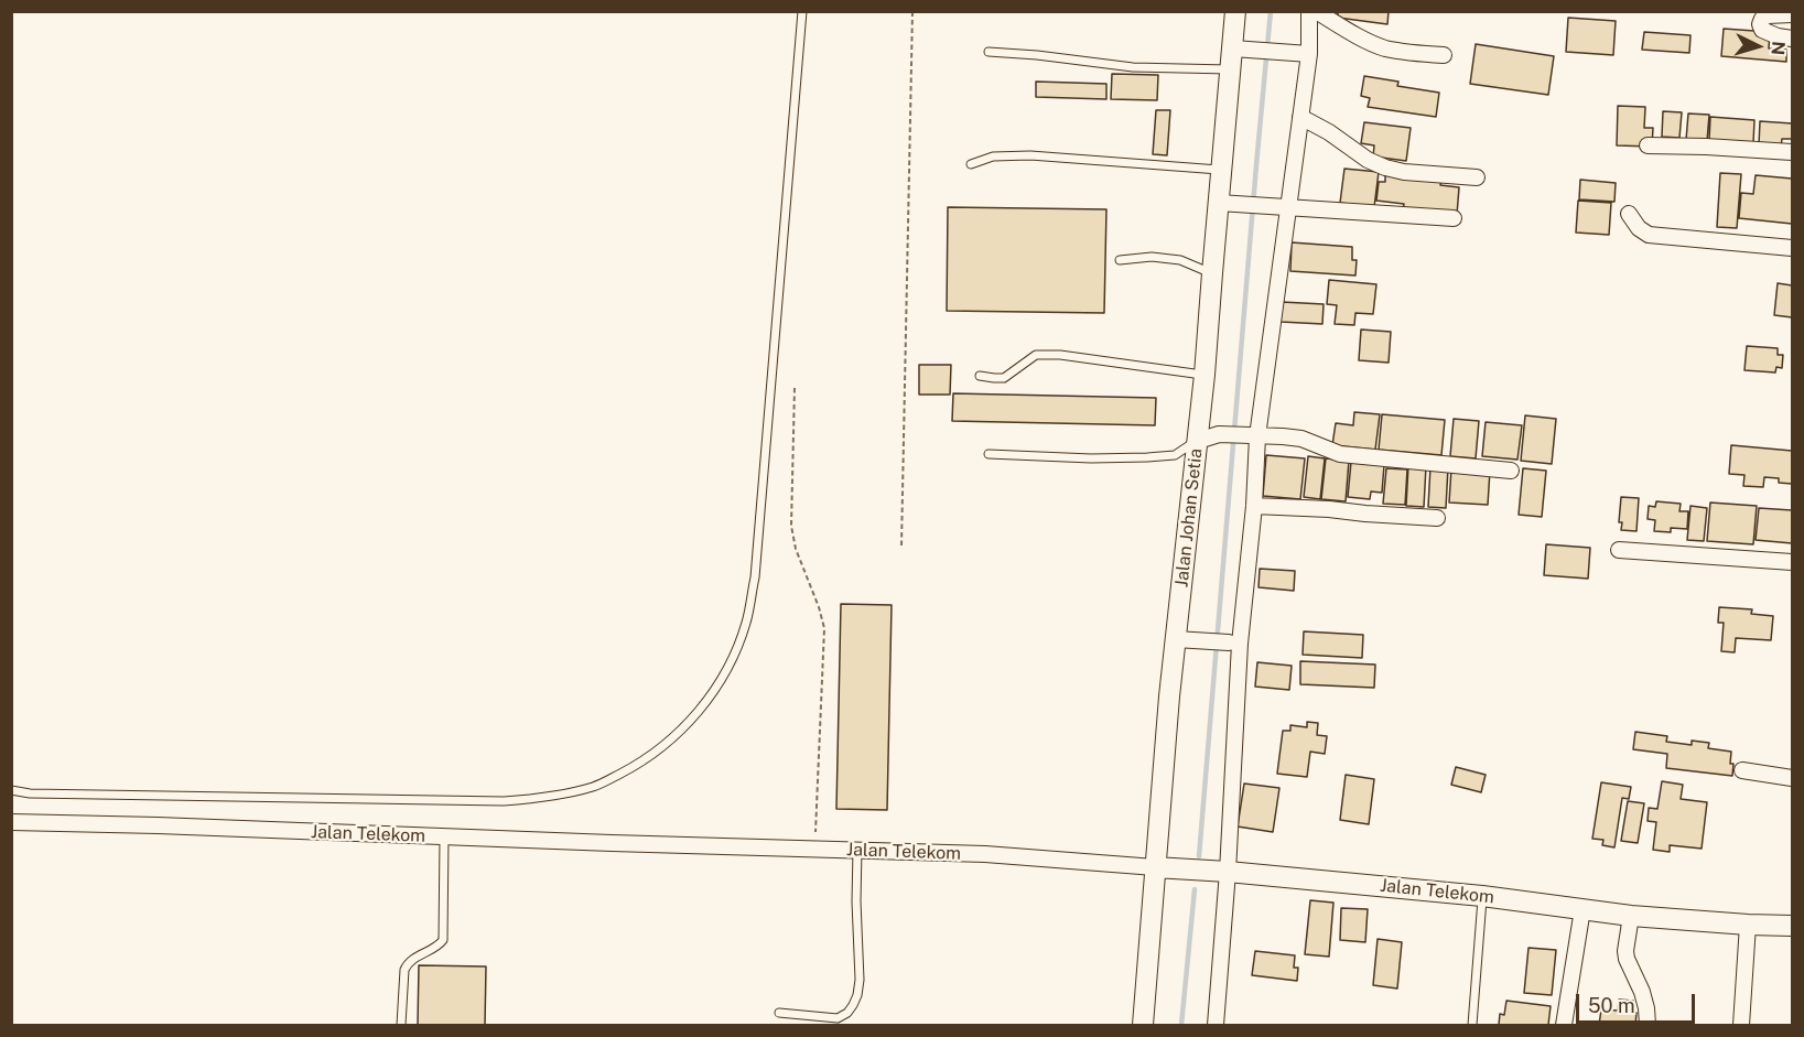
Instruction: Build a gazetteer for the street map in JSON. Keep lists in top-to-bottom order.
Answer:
{
  "streets": {
    "main road": ["Jalan Johan Setia", "Jalan Telekom"]
  },
  "crossings": [
    ["Jalan Johan Setia", "Jalan Telekom"]
  ],
  "scale_bar": "50 m",
  "north": "right"
}
